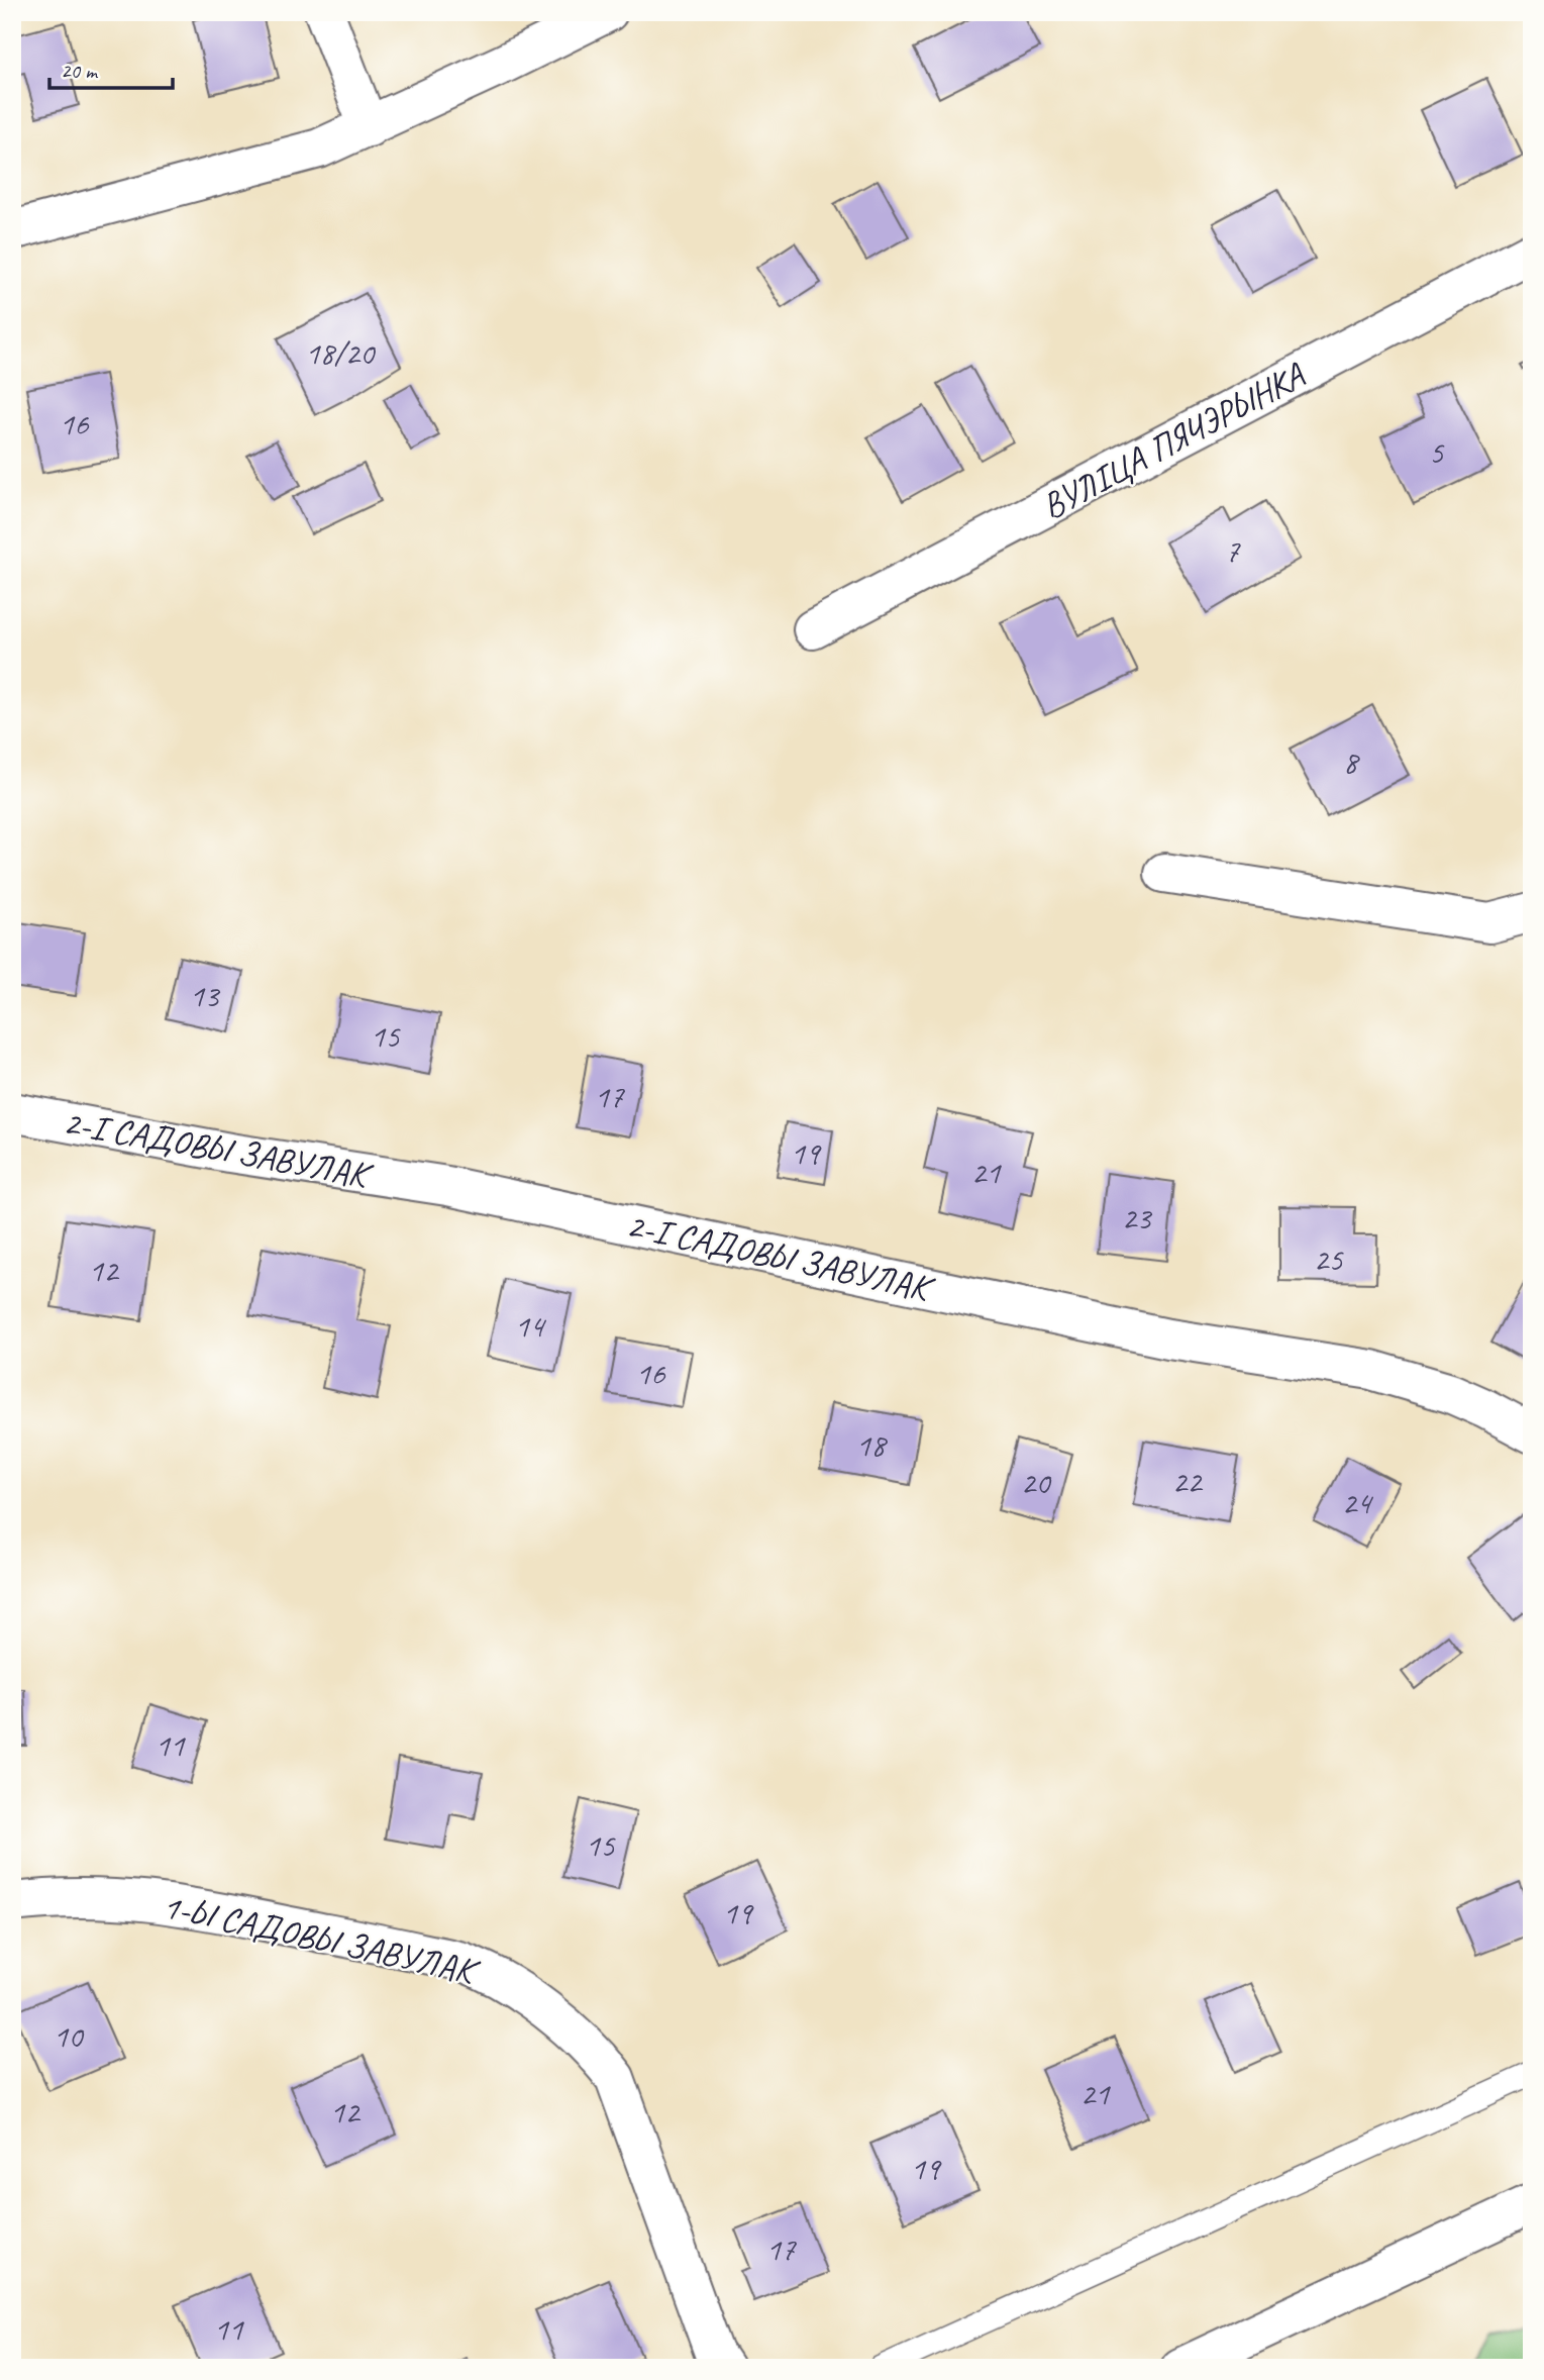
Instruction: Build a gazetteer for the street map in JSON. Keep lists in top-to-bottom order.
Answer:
{
  "streets": {
    "street": ["ВУЛІЦА ПЯЧЭРЫНКА", "2-І САДОВЫ ЗАВУЛАК", "1-Ы САДОВЫ ЗАВУЛАК"]
  },
  "house_numbers": [
    "18/20",
    "16",
    "5",
    "7",
    "8",
    "13",
    "15",
    "17",
    "19",
    "21",
    "23",
    "25",
    "12",
    "14",
    "16",
    "18",
    "22",
    "20",
    "24",
    "11",
    "15",
    "19",
    "10",
    "21",
    "12",
    "19",
    "17",
    "11"
  ],
  "scale_bar": "20 m"
}
